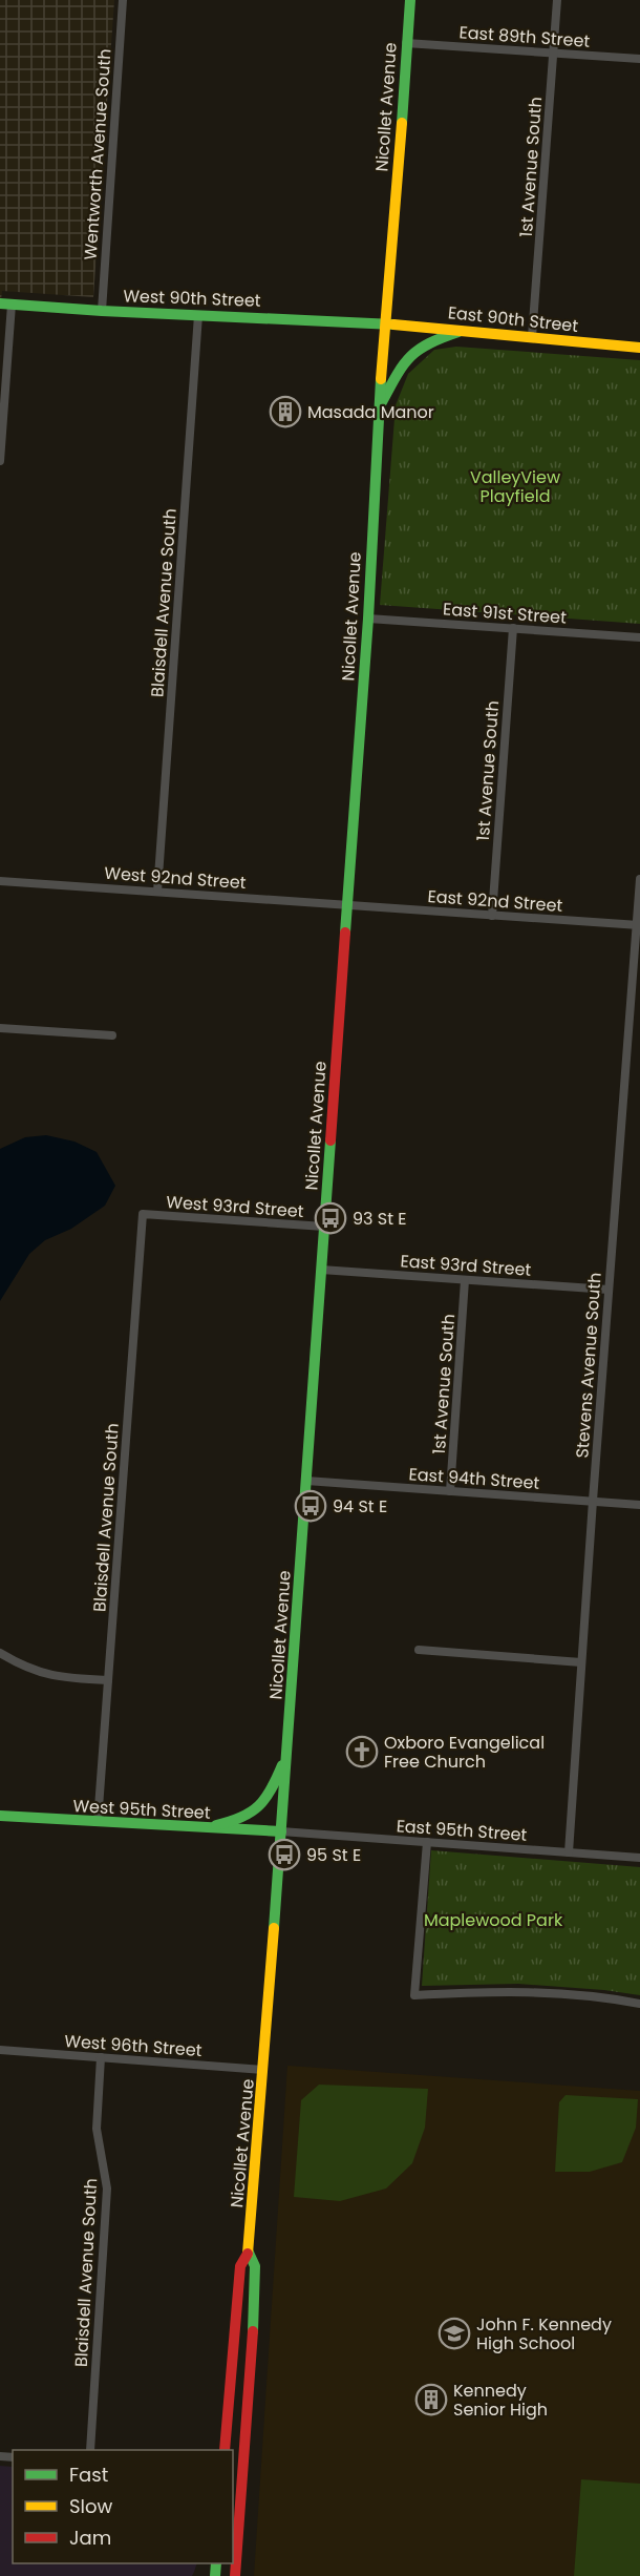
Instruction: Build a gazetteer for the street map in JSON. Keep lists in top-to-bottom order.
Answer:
{
  "streets": {
    "main road": [
      "Nicollet Avenue",
      "West 90th Street",
      "East 90th Street",
      "West 95th Street"
    ],
    "street": [
      "East 89th Street",
      "Wentworth Avenue South",
      "1st Avenue South",
      "Blaisdell Avenue South",
      "East 91st Street",
      "West 92nd Street",
      "East 92nd Street",
      "West 93rd Street",
      "East 93rd Street",
      "Stevens Avenue South",
      "East 94th Street",
      "East 95th Street",
      "West 96th Street"
    ]
  },
  "crossings": [
    ["East 89th Street", "Nicollet Avenue"],
    ["East 89th Street", "1st Avenue South"],
    ["Nicollet Avenue", "West 90th Street"],
    ["Nicollet Avenue", "East 90th Street"],
    ["Nicollet Avenue", "East 91st Street"],
    ["Nicollet Avenue", "West 92nd Street"],
    ["Nicollet Avenue", "East 92nd Street"],
    ["Nicollet Avenue", "West 93rd Street"],
    ["Nicollet Avenue", "East 93rd Street"],
    ["Nicollet Avenue", "East 94th Street"],
    ["Nicollet Avenue", "West 95th Street"],
    ["Nicollet Avenue", "East 95th Street"],
    ["Nicollet Avenue", "West 96th Street"],
    ["Wentworth Avenue South", "West 90th Street"],
    ["1st Avenue South", "East 90th Street"],
    ["1st Avenue South", "East 91st Street"],
    ["1st Avenue South", "East 92nd Street"],
    ["1st Avenue South", "East 93rd Street"],
    ["1st Avenue South", "East 94th Street"],
    ["West 90th Street", "East 90th Street"],
    ["West 90th Street", "Blaisdell Avenue South"],
    ["Blaisdell Avenue South", "West 92nd Street"],
    ["Blaisdell Avenue South", "West 93rd Street"],
    ["Blaisdell Avenue South", "West 95th Street"],
    ["Blaisdell Avenue South", "West 96th Street"],
    ["West 92nd Street", "East 92nd Street"],
    ["East 92nd Street", "Stevens Avenue South"],
    ["East 93rd Street", "Stevens Avenue South"],
    ["Stevens Avenue South", "East 94th Street"],
    ["Stevens Avenue South", "East 95th Street"],
    ["West 95th Street", "East 95th Street"]
  ],
  "parks": ["ValleyView Playfield", "Maplewood Park"],
  "places": {
    "building": ["Masada Manor", "Kennedy Senior High"],
    "bus stop": ["93 St E", "94 St E", "95 St E"],
    "church": ["Oxboro Evangelical Free Church"],
    "school or university": ["John F. Kennedy High School"]
  },
  "legend": ["Fast", "Slow", "Jam"]
}
